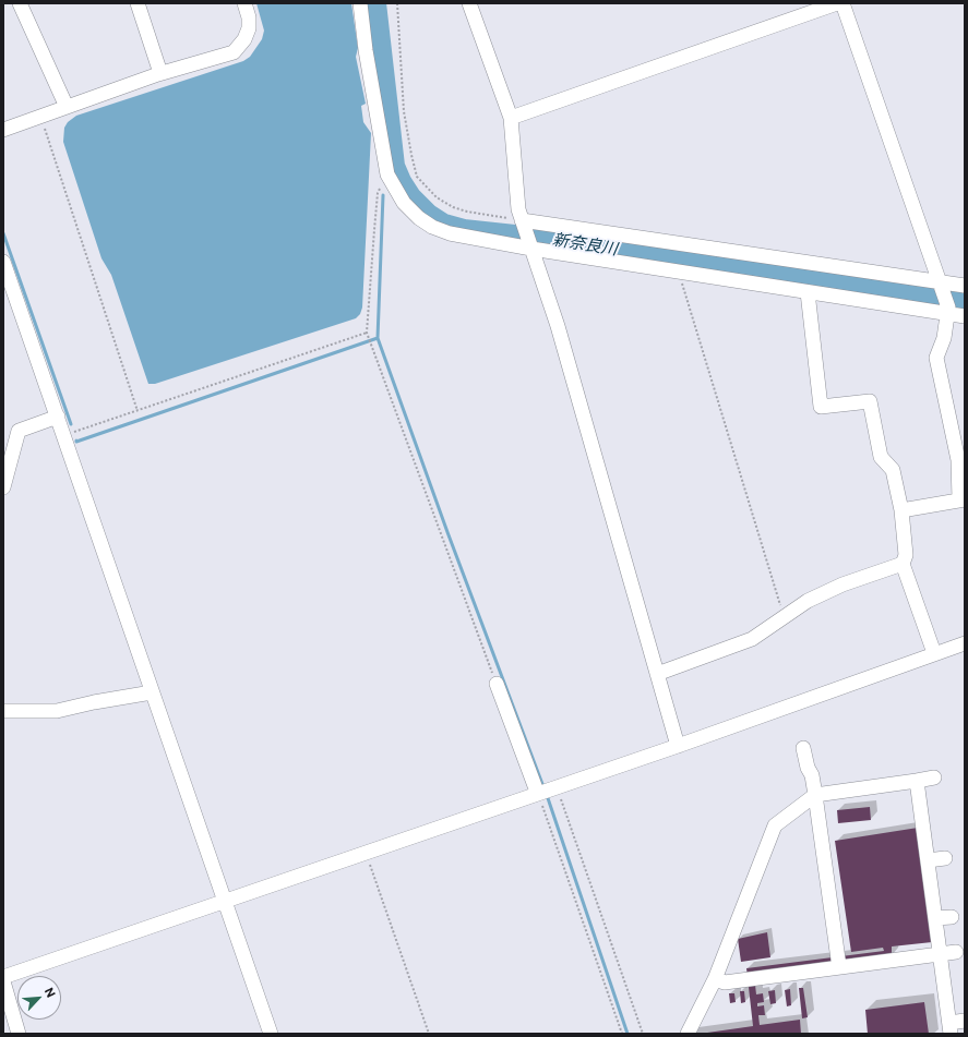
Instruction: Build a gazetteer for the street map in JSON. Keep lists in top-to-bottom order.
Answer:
{
  "water": ["新奈良川"],
  "north": "top right"
}
